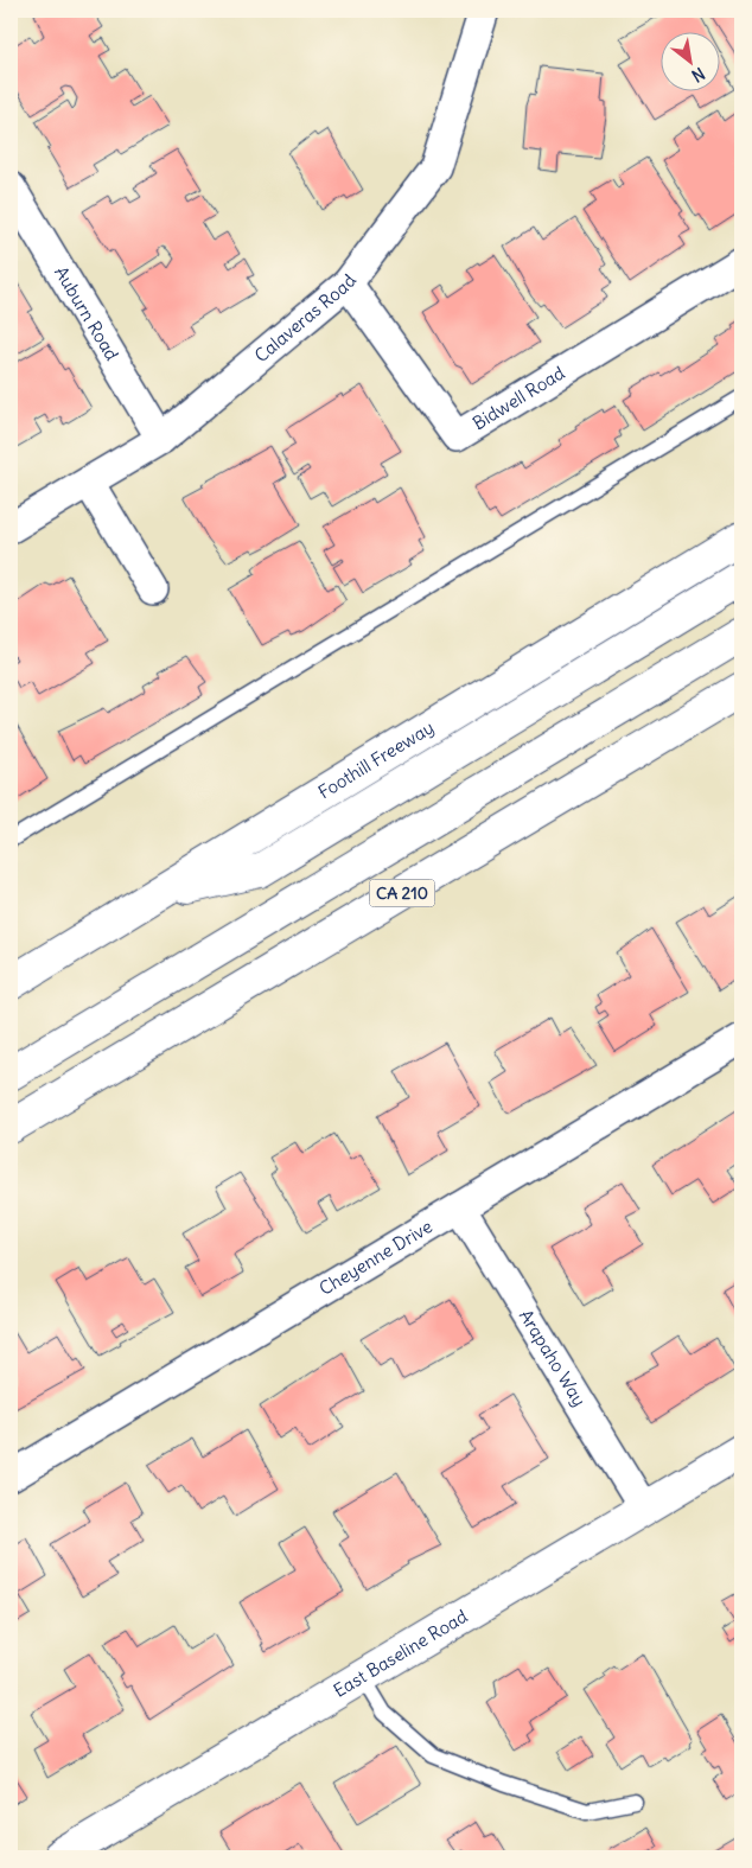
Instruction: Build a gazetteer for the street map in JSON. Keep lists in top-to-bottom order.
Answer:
{
  "streets": {
    "main road": ["Foothill Freeway", "CA 210", "East Baseline Road"],
    "street": [
      "Auburn Road",
      "Calaveras Road",
      "Bidwell Road",
      "Cheyenne Drive",
      "Arapaho Way"
    ]
  },
  "crossings": [
    ["Auburn Road", "Calaveras Road"],
    ["Calaveras Road", "Bidwell Road"],
    ["Cheyenne Drive", "Arapaho Way"],
    ["Arapaho Way", "East Baseline Road"]
  ],
  "north": "bottom right"
}
